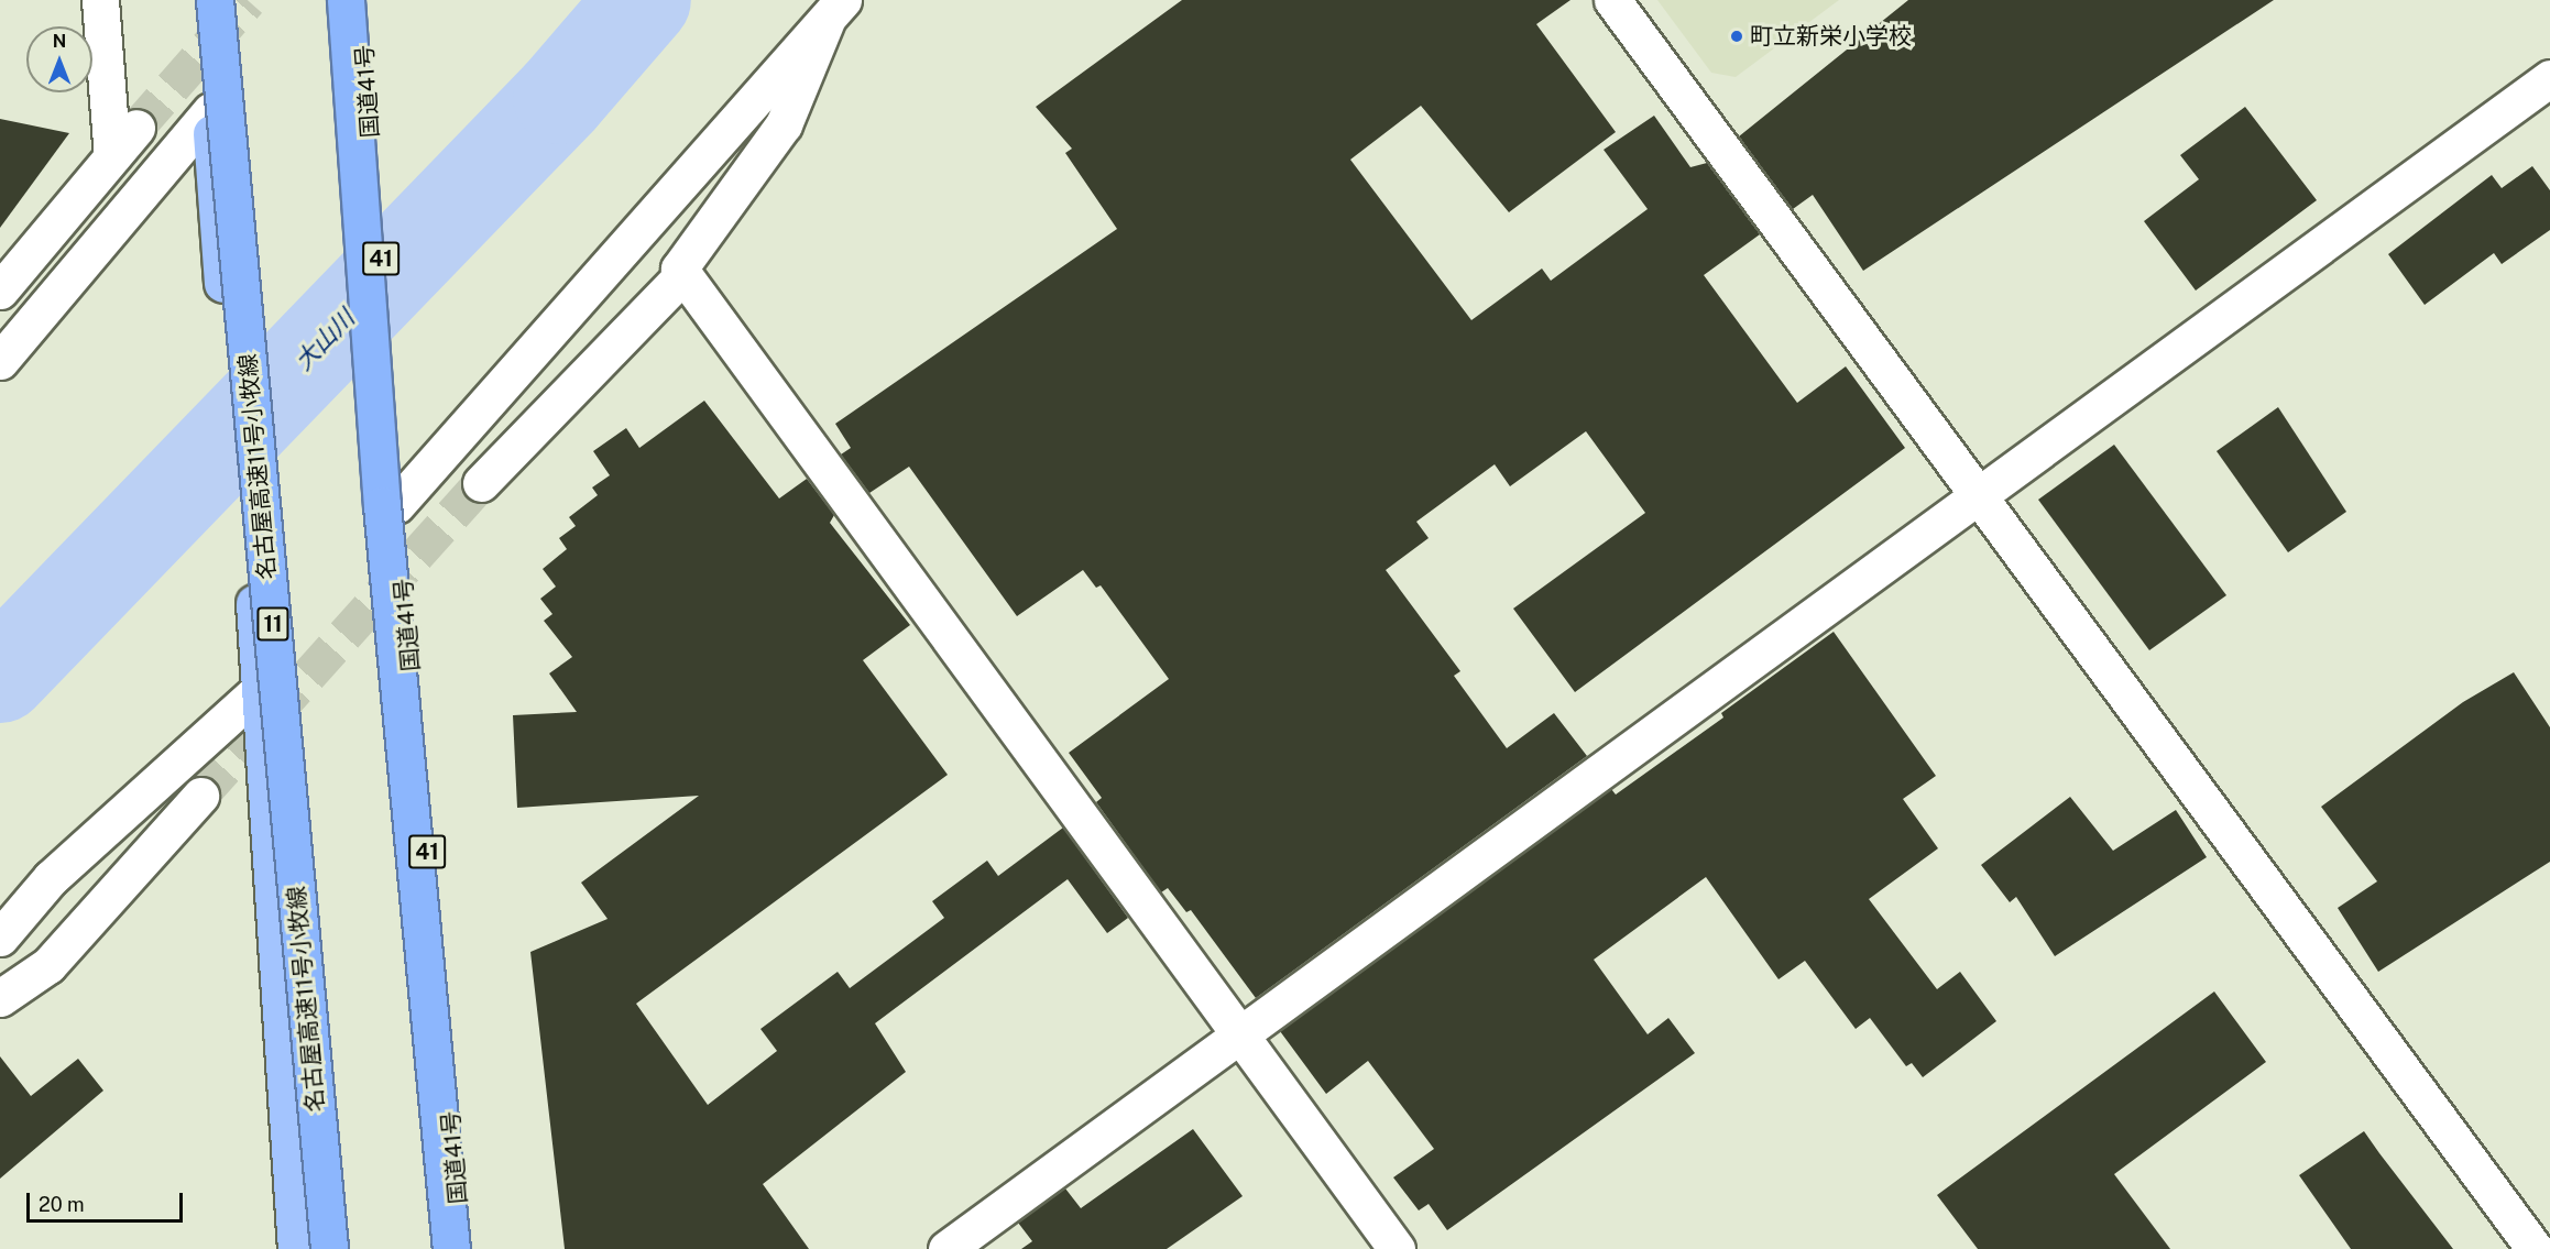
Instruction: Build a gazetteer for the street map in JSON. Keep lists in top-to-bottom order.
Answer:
{
  "streets": {
    "highway": [
      "国道41号",
      "41",
      "名古屋高速11号小牧線",
      "11"
    ]
  },
  "water": ["大山川"],
  "places": ["町立新栄小学校"],
  "scale_bar": "20 m",
  "north": "top"
}
